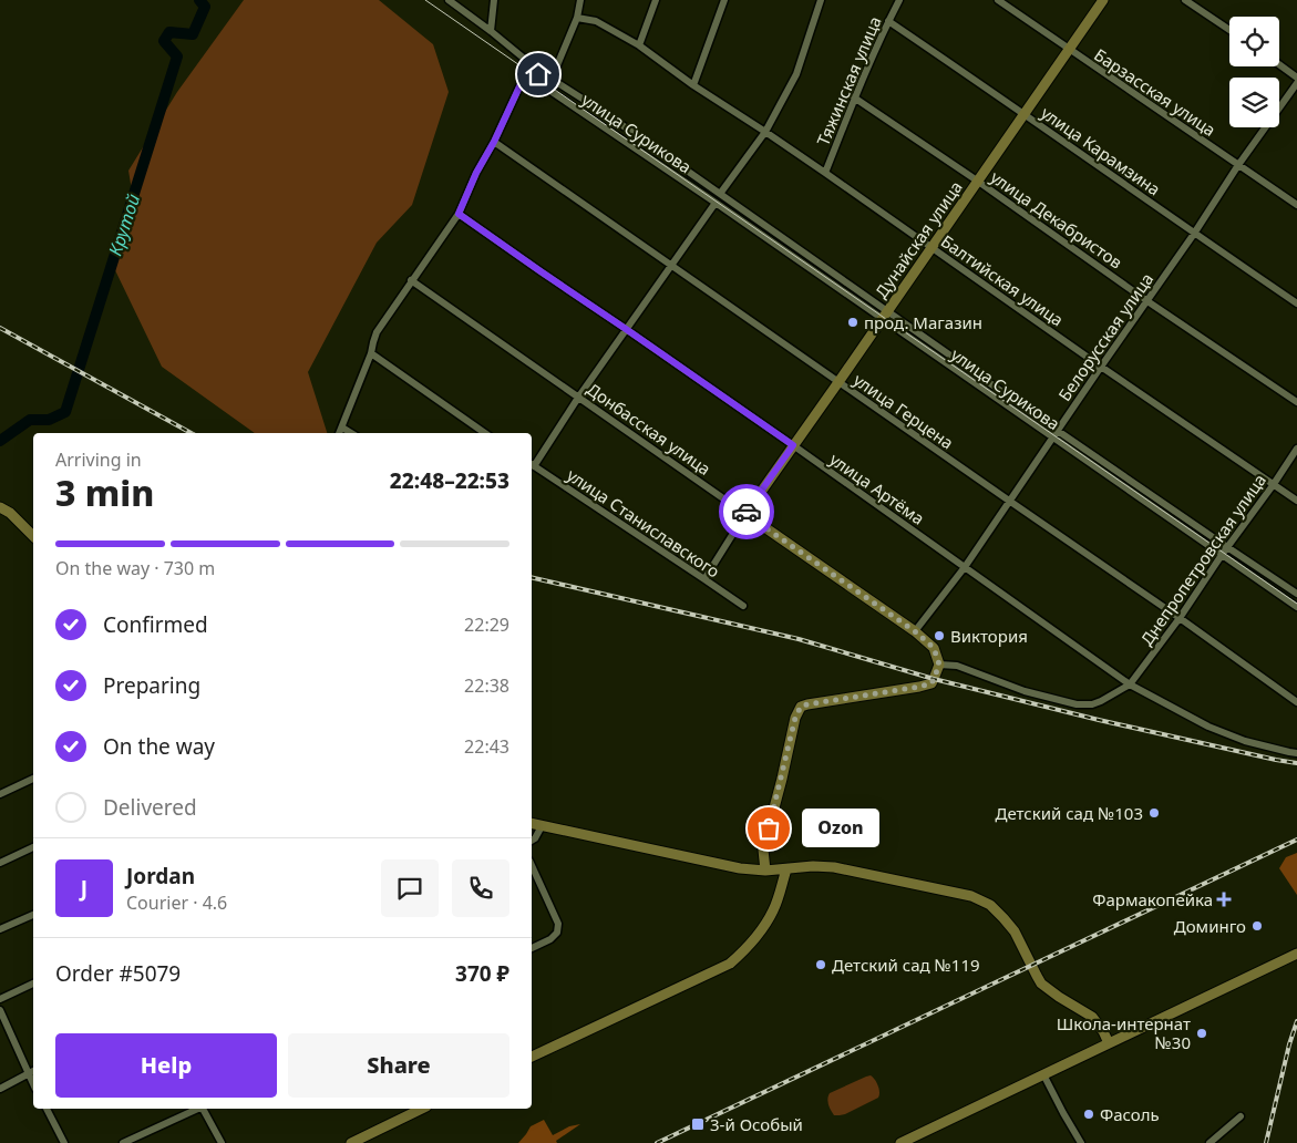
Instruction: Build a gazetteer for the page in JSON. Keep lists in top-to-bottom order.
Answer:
{
  "streets": {
    "main road": ["Дунайская улица", "Донбасская улица"],
    "street": [
      "Тяжинская улица",
      "Барзасская улица",
      "улица Сурикова",
      "улица Карамзина",
      "улица Декабристов",
      "Балтийская улица",
      "Белорусская улица",
      "улица Герцена",
      "улица Артёма",
      "улица Станиславского",
      "Днепропетровская улица"
    ]
  },
  "crossings": [
    ["Тяжинская улица", "улица Карамзина"],
    ["Тяжинская улица", "улица Декабристов"],
    ["Тяжинская улица", "Балтийская улица"],
    ["Барзасская улица", "Дунайская улица"],
    ["Барзасская улица", "Белорусская улица"],
    ["улица Сурикова", "Дунайская улица"],
    ["улица Сурикова", "Белорусская улица"],
    ["улица Сурикова", "Днепропетровская улица"],
    ["улица Карамзина", "Дунайская улица"],
    ["улица Карамзина", "Белорусская улица"],
    ["улица Декабристов", "Дунайская улица"],
    ["улица Декабристов", "Белорусская улица"],
    ["Дунайская улица", "Балтийская улица"],
    ["Дунайская улица", "улица Герцена"],
    ["Дунайская улица", "Донбасская улица"],
    ["Дунайская улица", "улица Артёма"],
    ["Дунайская улица", "улица Станиславского"],
    ["Балтийская улица", "Белорусская улица"],
    ["Балтийская улица", "Днепропетровская улица"],
    ["Белорусская улица", "улица Герцена"],
    ["Белорусская улица", "Донбасская улица"],
    ["Белорусская улица", "улица Артёма"],
    ["улица Герцена", "Днепропетровская улица"],
    ["улица Артёма", "Днепропетровская улица"]
  ],
  "water": ["Крутой"],
  "places": {
    "other": [
      "прод. Магазин",
      "Виктория",
      "Детский сад №103",
      "Ozon",
      "Доминго",
      "Детский сад №119",
      "Школа-интернат №30",
      "Фасоль"
    ],
    "health": ["Фармакопейка"],
    "transit": ["3-й Особый"]
  },
  "page": {
    "heading": ["3 min", "Arriving in", "22:48–22:53"],
    "panel": [
      "Jordan",
      "Courier · 4.6",
      "Order #5079",
      "370 ₽"
    ],
    "bar": "On the way · 730 m",
    "list": [
      ["Confirmed", "22:29"],
      ["Preparing", "22:38"],
      ["On the way", "22:43"],
      "Delivered"
    ],
    "bubble": "Ozon",
    "round": "J",
    "buttons": ["Help", "Share"]
  }
}
